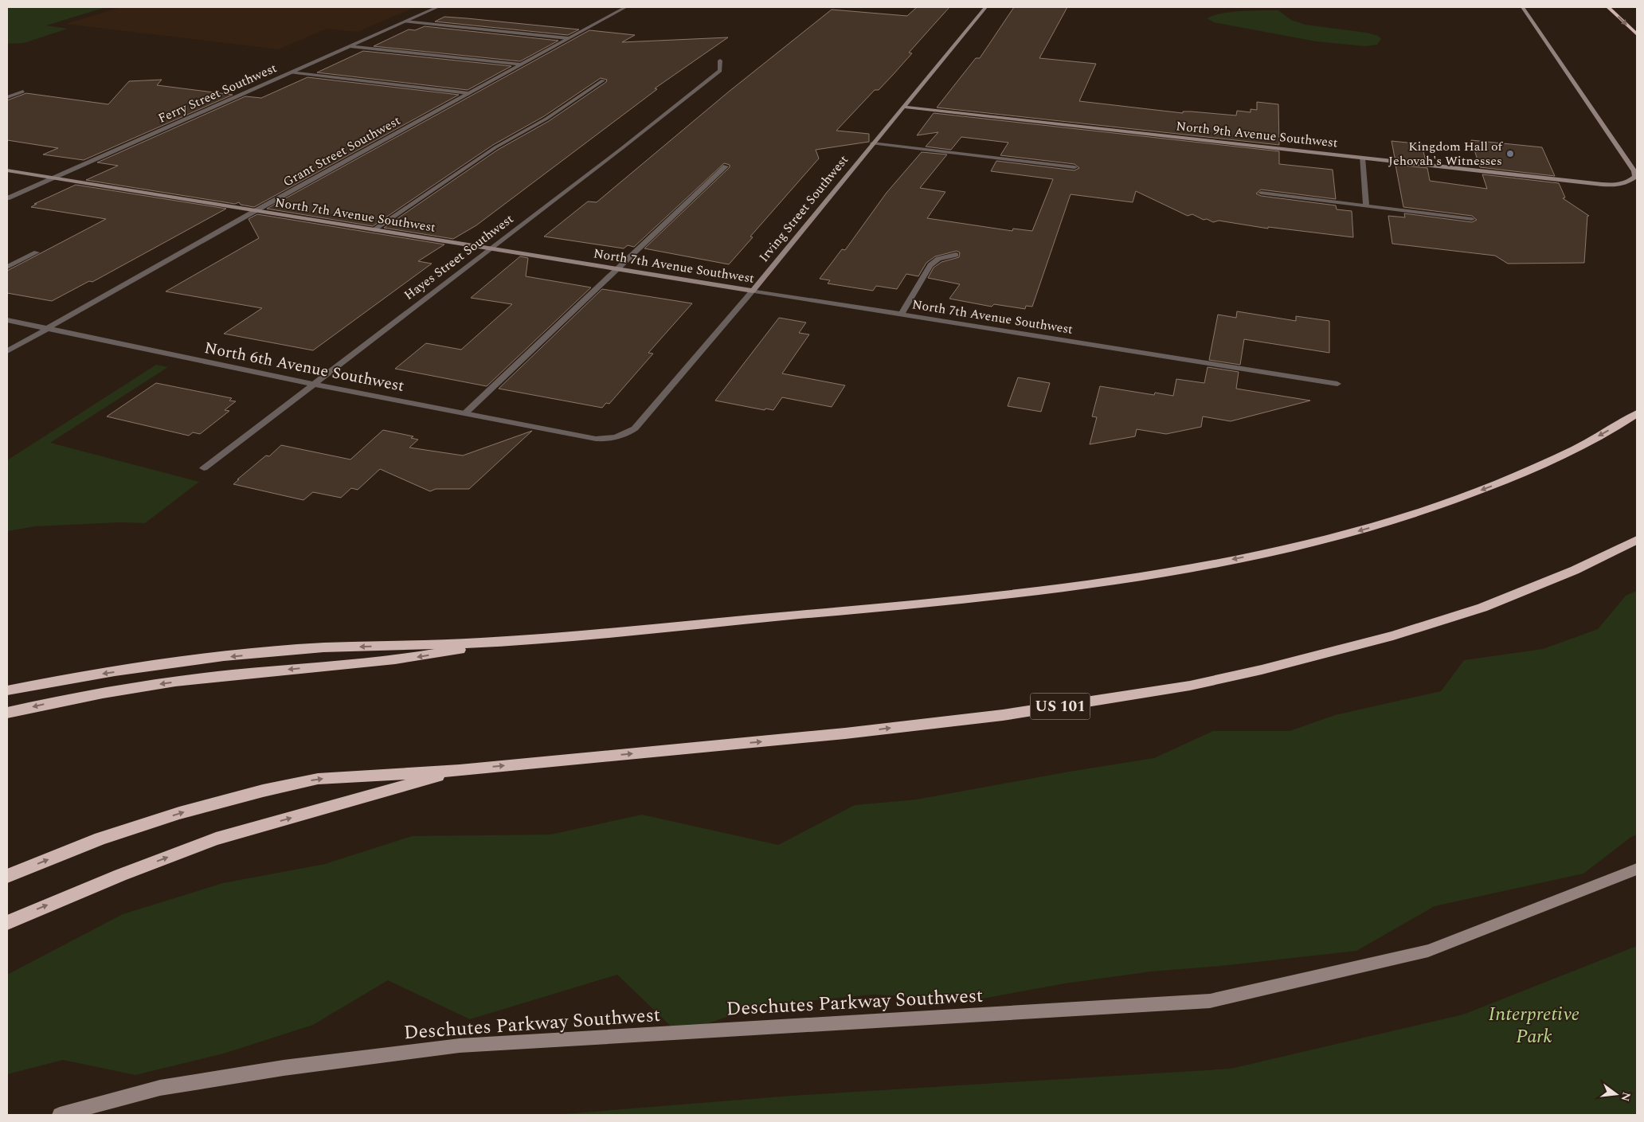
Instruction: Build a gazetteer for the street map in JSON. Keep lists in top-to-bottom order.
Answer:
{
  "streets": {
    "highway": ["US 101"],
    "street": [
      "Ferry Street Southwest",
      "North 9th Avenue Southwest",
      "Grant Street Southwest",
      "Irving Street Southwest",
      "North 7th Avenue Southwest",
      "Hayes Street Southwest",
      "North 6th Avenue Southwest",
      "Deschutes Parkway Southwest"
    ]
  },
  "crossings": [
    ["Ferry Street Southwest", "North 7th Avenue Southwest"],
    ["North 9th Avenue Southwest", "Irving Street Southwest"],
    ["Grant Street Southwest", "North 7th Avenue Southwest"],
    ["Grant Street Southwest", "North 6th Avenue Southwest"],
    ["Irving Street Southwest", "North 7th Avenue Southwest"],
    ["Irving Street Southwest", "North 6th Avenue Southwest"],
    ["North 7th Avenue Southwest", "Hayes Street Southwest"],
    ["Hayes Street Southwest", "North 6th Avenue Southwest"]
  ],
  "parks": ["Interpretive Park"],
  "places": ["Kingdom Hall of Jehovah's Witnesses"],
  "north": "right"
}
